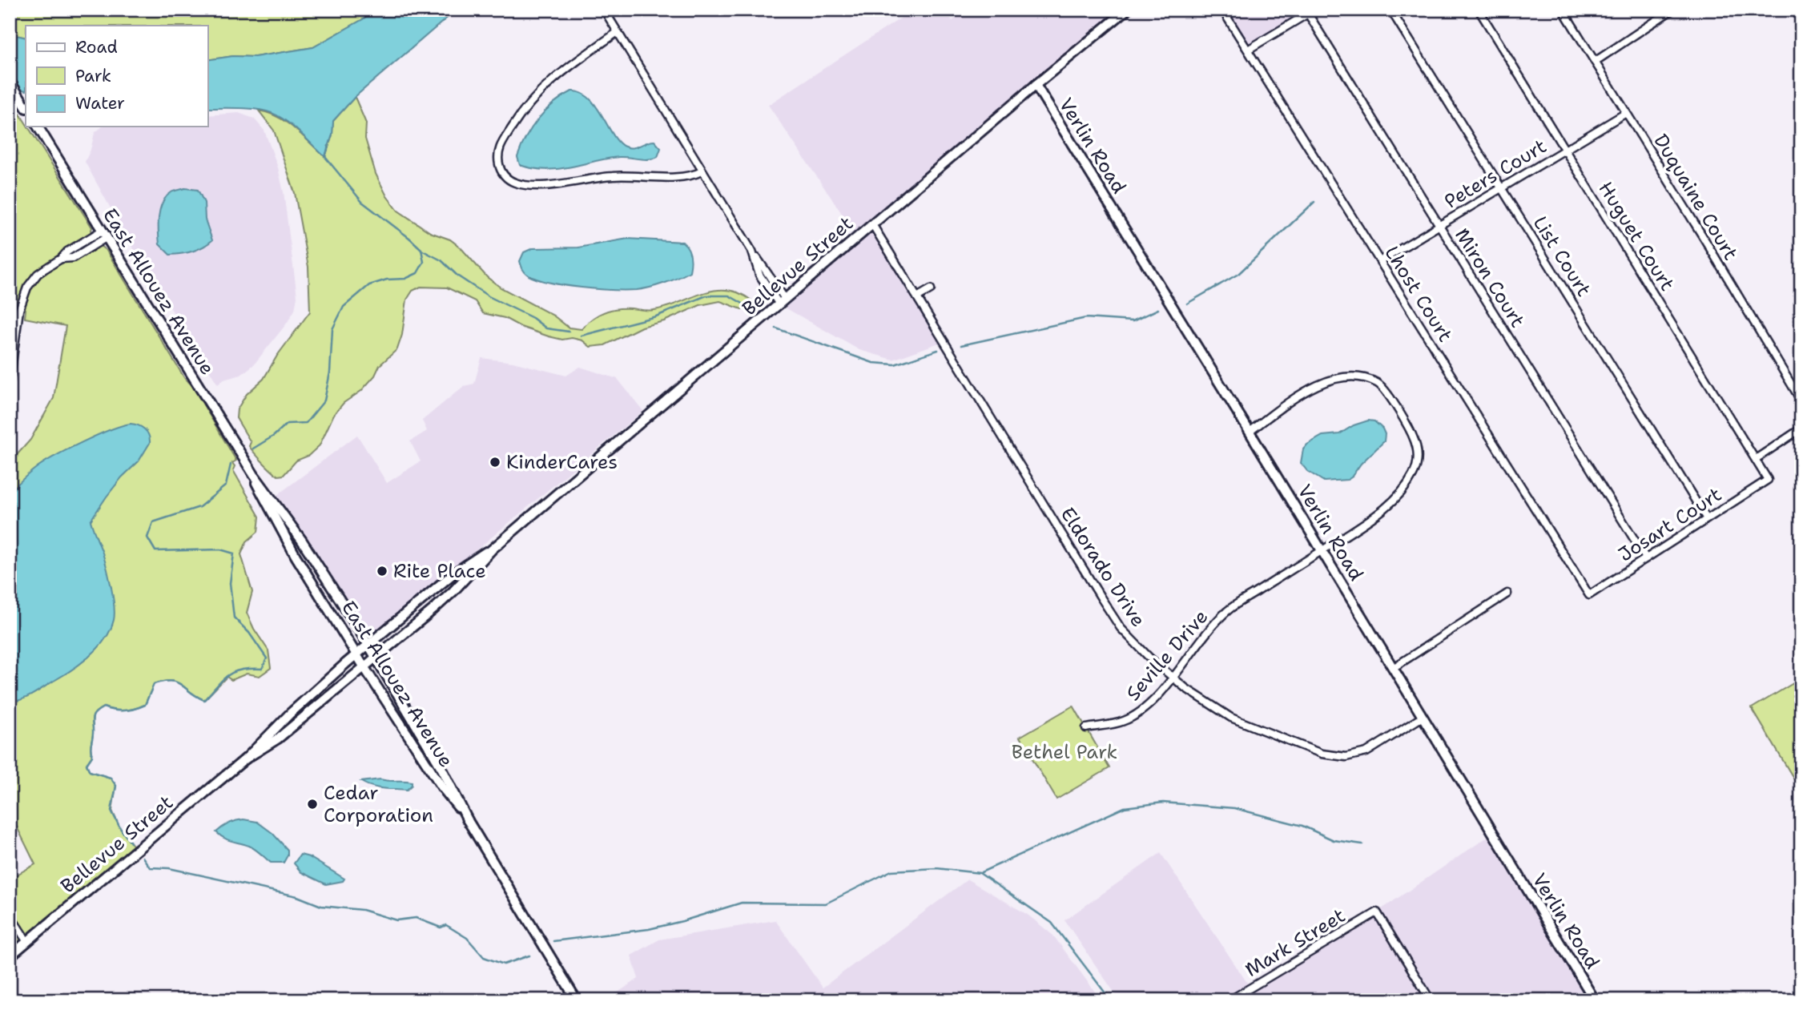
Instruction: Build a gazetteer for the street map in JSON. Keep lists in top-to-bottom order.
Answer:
{
  "streets": {
    "street": [
      "Verlin Road",
      "Peters Court",
      "Duquaine Court",
      "Huguet Court",
      "List Court",
      "Bellevue Street",
      "Miron Court",
      "East Allouez Avenue",
      "Lhost Court",
      "Josart Court",
      "Eldorado Drive",
      "Seville Drive",
      "Mark Street"
    ]
  },
  "crossings": [
    ["Verlin Road", "Bellevue Street"],
    ["Verlin Road", "Eldorado Drive"],
    ["Verlin Road", "Seville Drive"],
    ["Peters Court", "Duquaine Court"],
    ["Peters Court", "Huguet Court"],
    ["Peters Court", "List Court"],
    ["Peters Court", "Miron Court"],
    ["Peters Court", "Lhost Court"],
    ["Huguet Court", "Josart Court"],
    ["List Court", "Josart Court"],
    ["Bellevue Street", "East Allouez Avenue"],
    ["Bellevue Street", "Eldorado Drive"],
    ["Miron Court", "Josart Court"],
    ["Lhost Court", "Josart Court"],
    ["Eldorado Drive", "Seville Drive"]
  ],
  "parks": ["Bethel Park"],
  "places": ["KinderCares", "Rite Place", "Cedar Corporation"],
  "legend": ["Road", "Park", "Water"]
}
